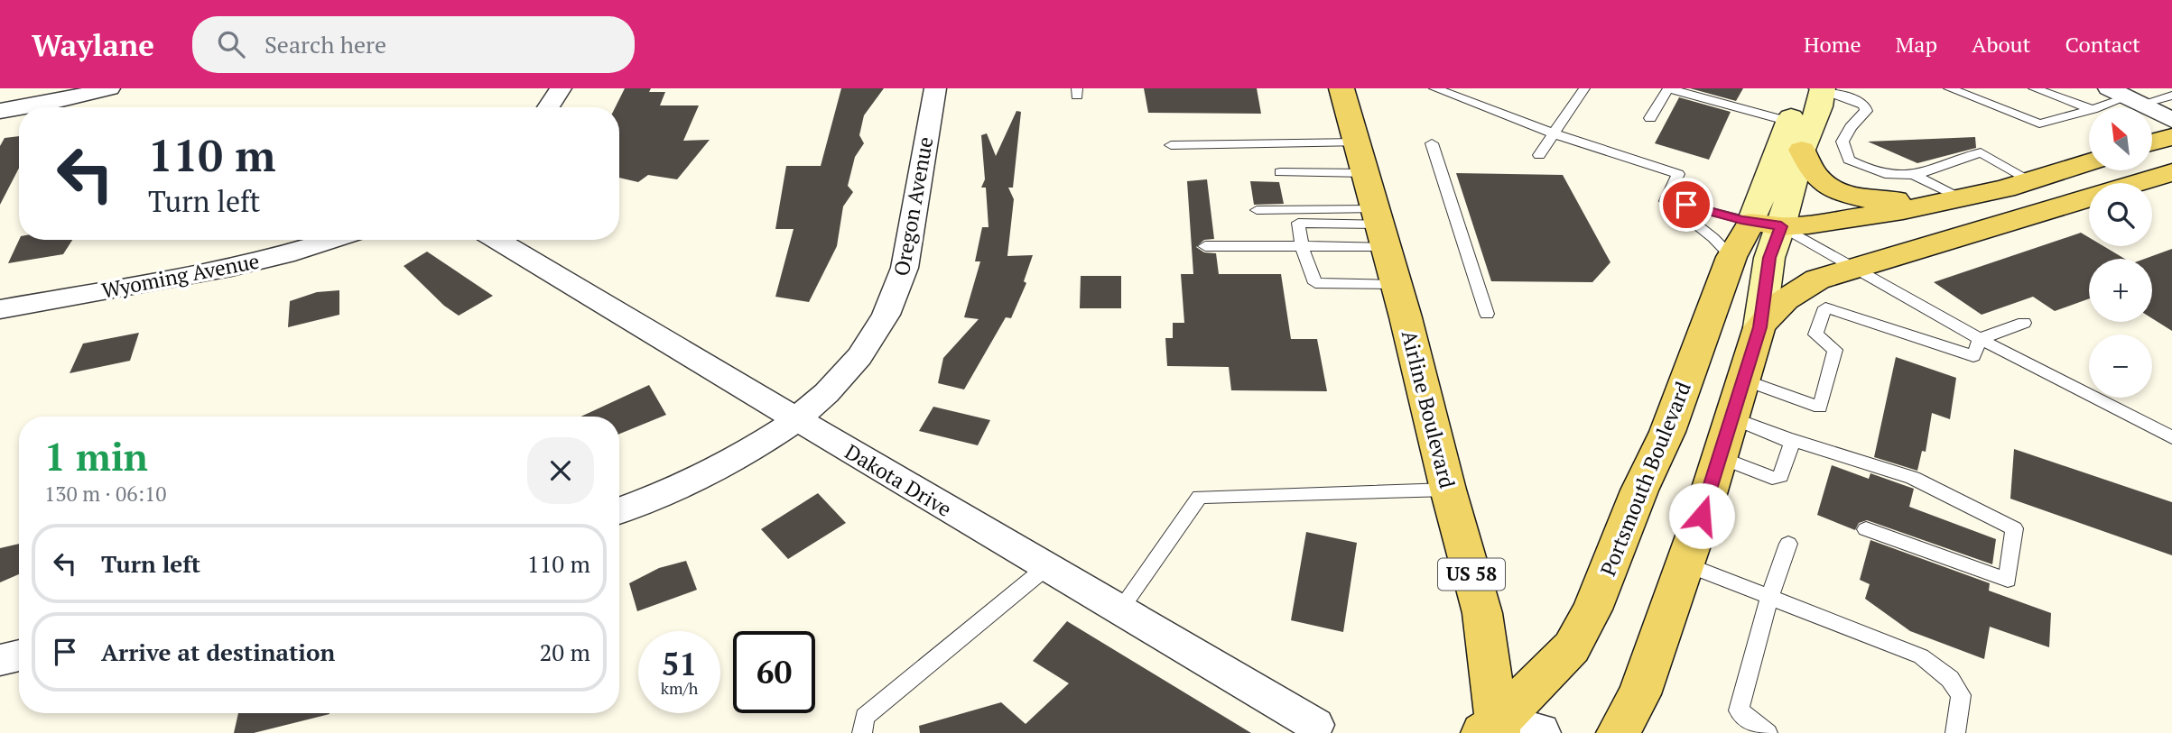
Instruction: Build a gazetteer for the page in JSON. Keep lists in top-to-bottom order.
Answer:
{
  "streets": {
    "main road": ["Airline Boulevard", "Portsmouth Boulevard", "US 58"],
    "street": ["Oregon Avenue", "Wyoming Avenue", "Dakota Drive"]
  },
  "crossings": [
    ["Oregon Avenue", "Dakota Drive"],
    ["Airline Boulevard", "Portsmouth Boulevard"]
  ],
  "north": "top left",
  "page": {
    "header": "Waylane",
    "search": "Search here",
    "nav": [
      "Home",
      "Map",
      "About",
      "Contact"
    ],
    "map_buttons": ["+", "−"],
    "turn": ["110 m", "Turn left"],
    "heading": ["1 min", "130 m · 06:10"],
    "list": [
      {
        "name": "Turn left",
        "value": "110 m"
      },
      {
        "name": "Arrive at destination",
        "value": "20 m"
      }
    ],
    "speed": "51 km/h",
    "limit": "60"
  }
}
